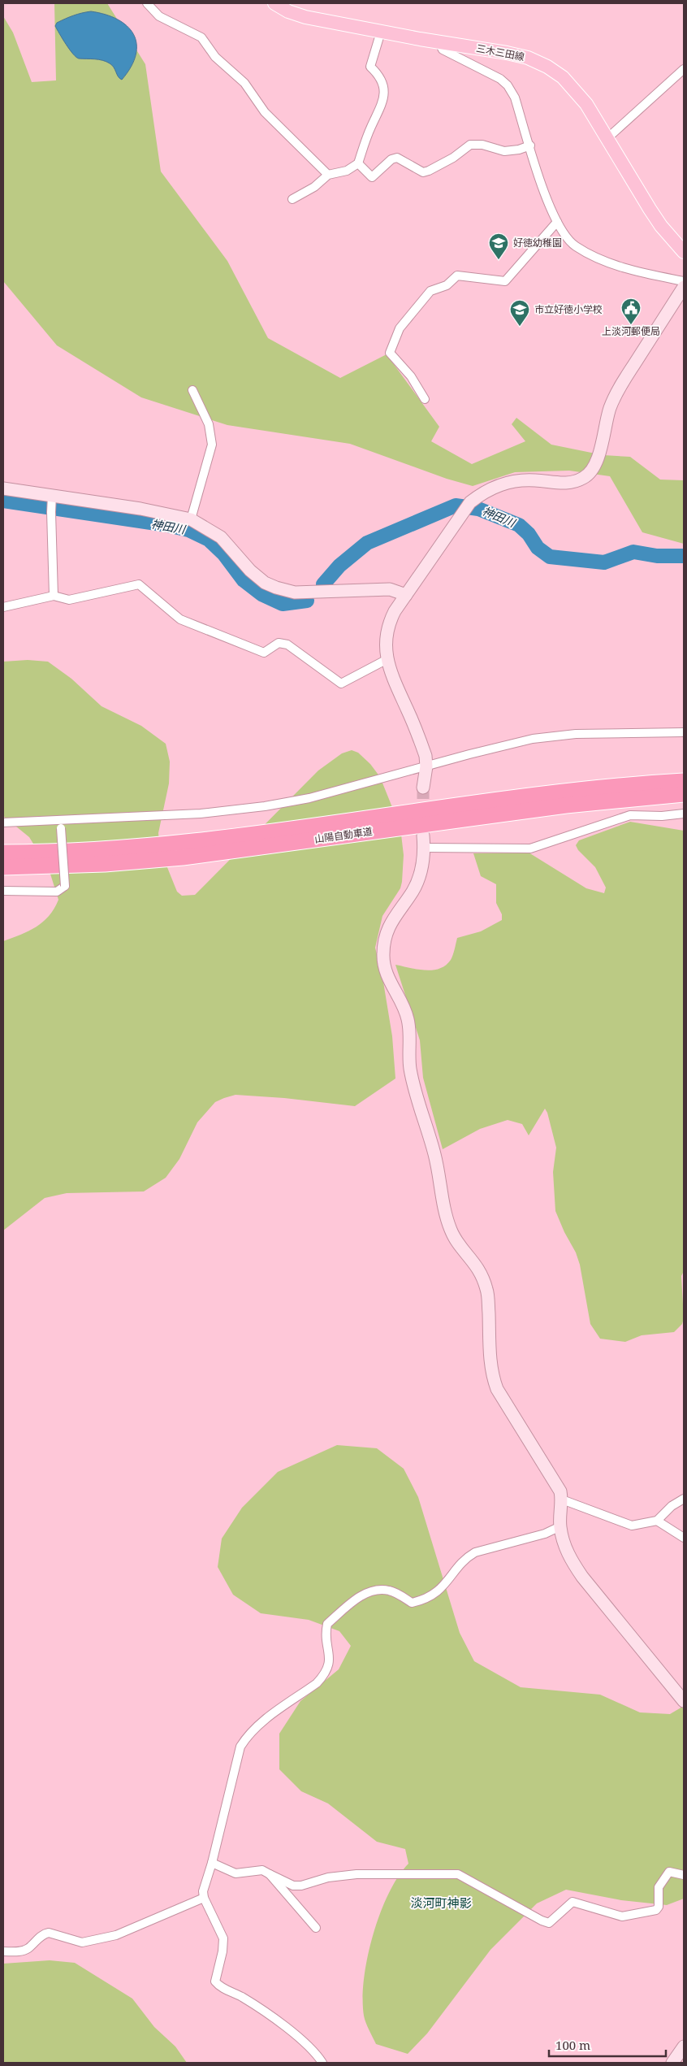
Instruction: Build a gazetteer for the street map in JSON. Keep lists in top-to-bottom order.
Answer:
{
  "streets": {
    "highway": ["山陽自動車道"],
    "main road": ["三木三田線"]
  },
  "districts": ["淡河町神影"],
  "water": ["神田川"],
  "places": {
    "school or university": ["好徳幼稚園", "市立好徳小学校"],
    "public building": ["上淡河郵便局"]
  },
  "scale_bar": "100 m"
}
